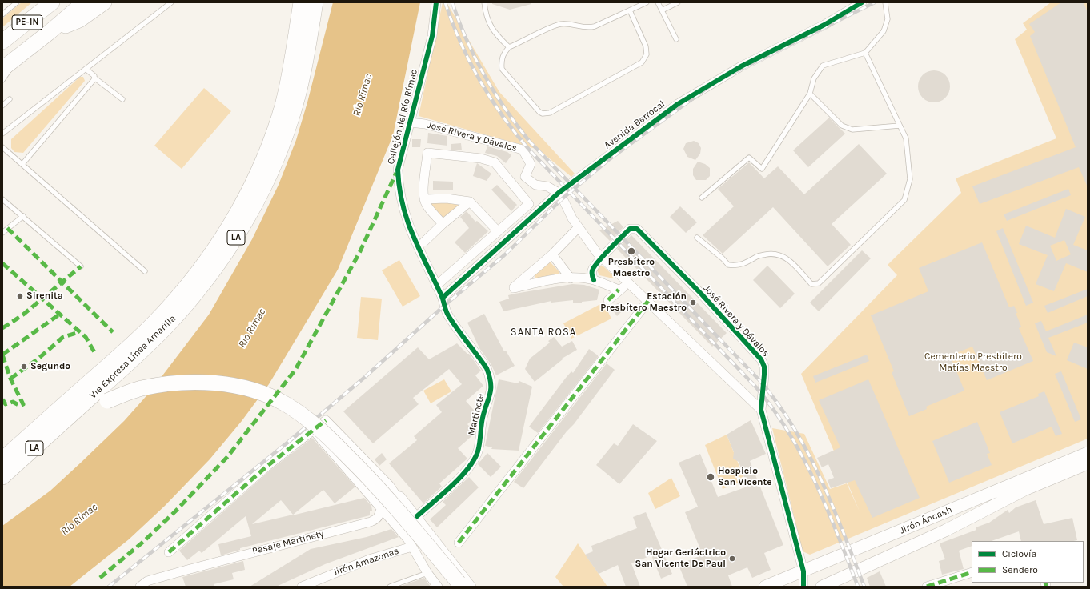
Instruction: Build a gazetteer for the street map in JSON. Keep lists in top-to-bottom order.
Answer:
{
  "streets": {
    "highway": ["PE-1N", "LA", "Vía Expresa Línea Amarilla"],
    "main road": ["Jirón Áncash"],
    "street": [
      "Callejón del Río Rímac",
      "Avenida Berrocal",
      "José Rivera y Dávalos",
      "Martinete",
      "Pasaje Martinety",
      "Jirón Amazonas"
    ]
  },
  "crossings": [
    ["Callejón del Río Rímac", "Avenida Berrocal"],
    ["Callejón del Río Rímac", "José Rivera y Dávalos"],
    ["Callejón del Río Rímac", "Martinete"],
    ["Avenida Berrocal", "José Rivera y Dávalos"],
    ["Avenida Berrocal", "Martinete"],
    ["José Rivera y Dávalos", "Jirón Áncash"]
  ],
  "districts": ["SANTA ROSA"],
  "water": ["Río Rímac"],
  "parks": ["Cementerio Presbítero Matías Maestro"],
  "places": [
    "Presbítero Maestro",
    "Sirenita",
    "Estación Presbítero Maestro",
    "Segundo",
    "Hospicio San Vicente",
    "Hogar Geriáctrico San Vicente De Paul"
  ],
  "legend": ["Ciclovía", "Sendero"]
}
